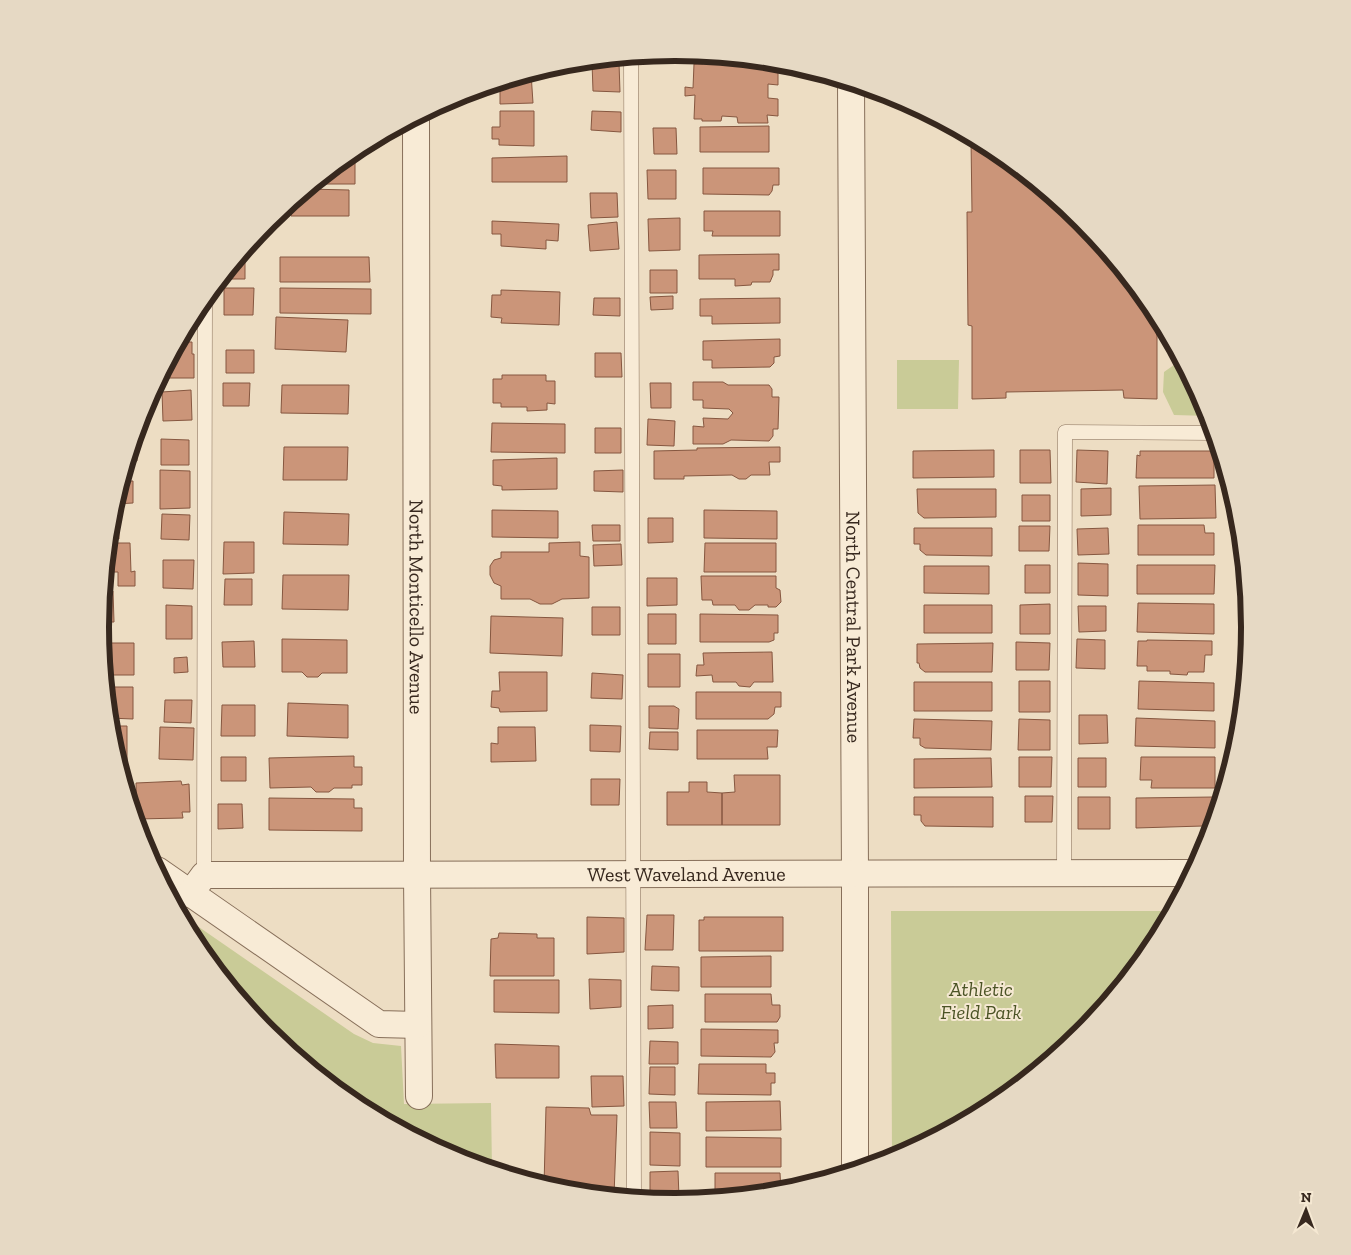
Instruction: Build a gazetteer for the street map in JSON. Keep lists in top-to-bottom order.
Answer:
{
  "streets": {
    "street": ["North Monticello Avenue", "North Central Park Avenue", "West Waveland Avenue"]
  },
  "crossings": [
    ["North Monticello Avenue", "West Waveland Avenue"],
    ["North Central Park Avenue", "West Waveland Avenue"]
  ],
  "parks": ["Athletic Field Park"],
  "north": "top"
}
